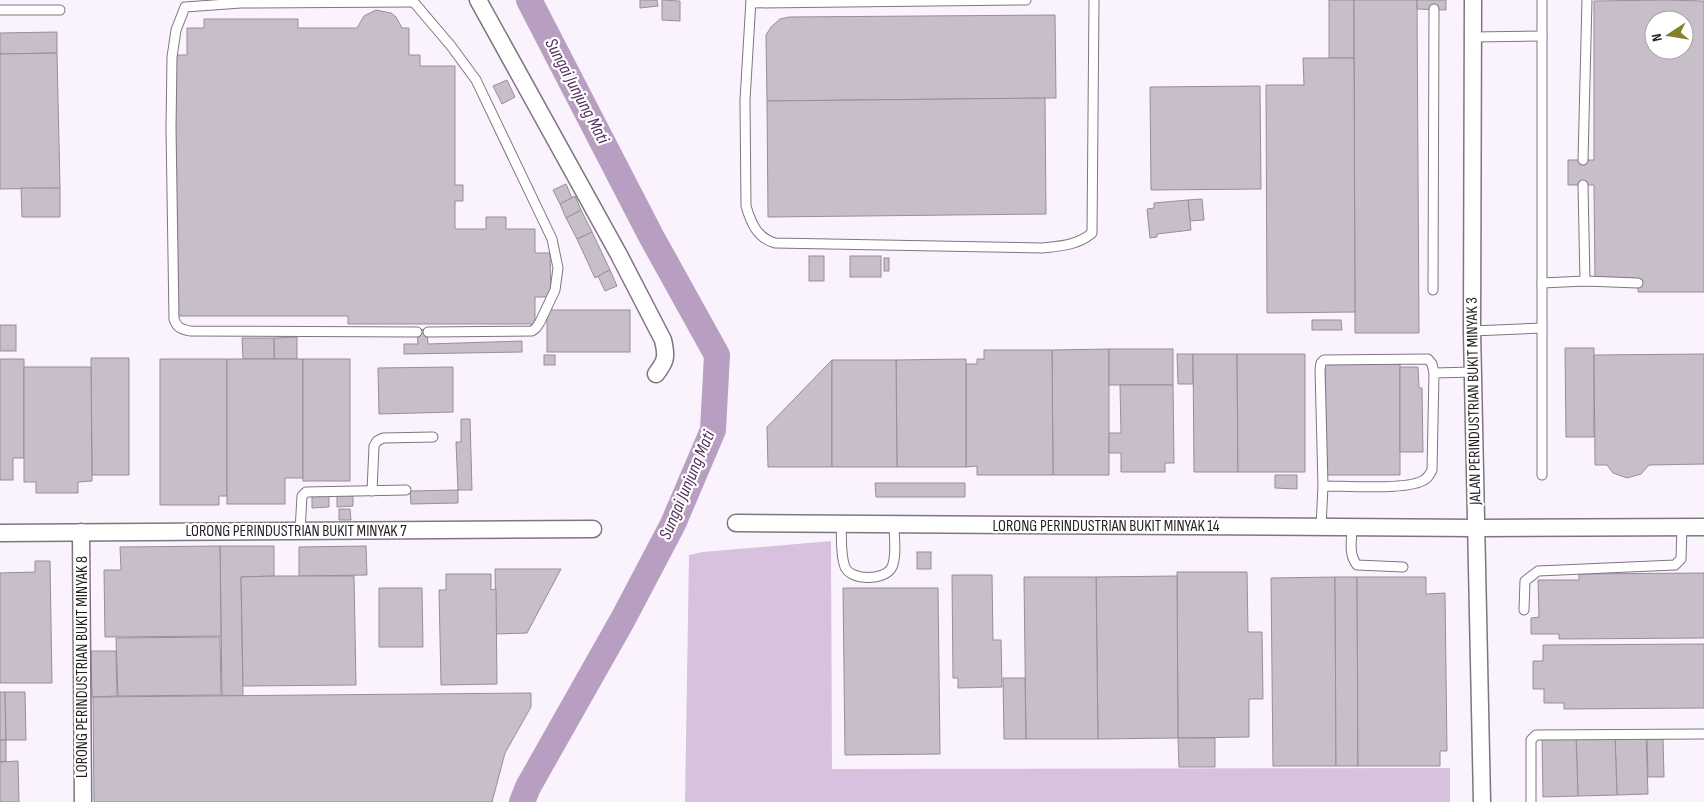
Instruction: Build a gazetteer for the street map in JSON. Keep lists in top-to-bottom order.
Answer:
{
  "streets": {
    "street": [
      "JALAN PERINDUSTRIAN BUKIT MINYAK 3",
      "LORONG PERINDUSTRIAN BUKIT MINYAK 14",
      "LORONG PERINDUSTRIAN BUKIT MINYAK 7",
      "LORONG PERINDUSTRIAN BUKIT MINYAK 8"
    ]
  },
  "crossings": [
    ["JALAN PERINDUSTRIAN BUKIT MINYAK 3", "LORONG PERINDUSTRIAN BUKIT MINYAK 14"],
    ["LORONG PERINDUSTRIAN BUKIT MINYAK 7", "LORONG PERINDUSTRIAN BUKIT MINYAK 8"]
  ],
  "water": ["Sungai Junjung Mati"],
  "north": "left"
}
